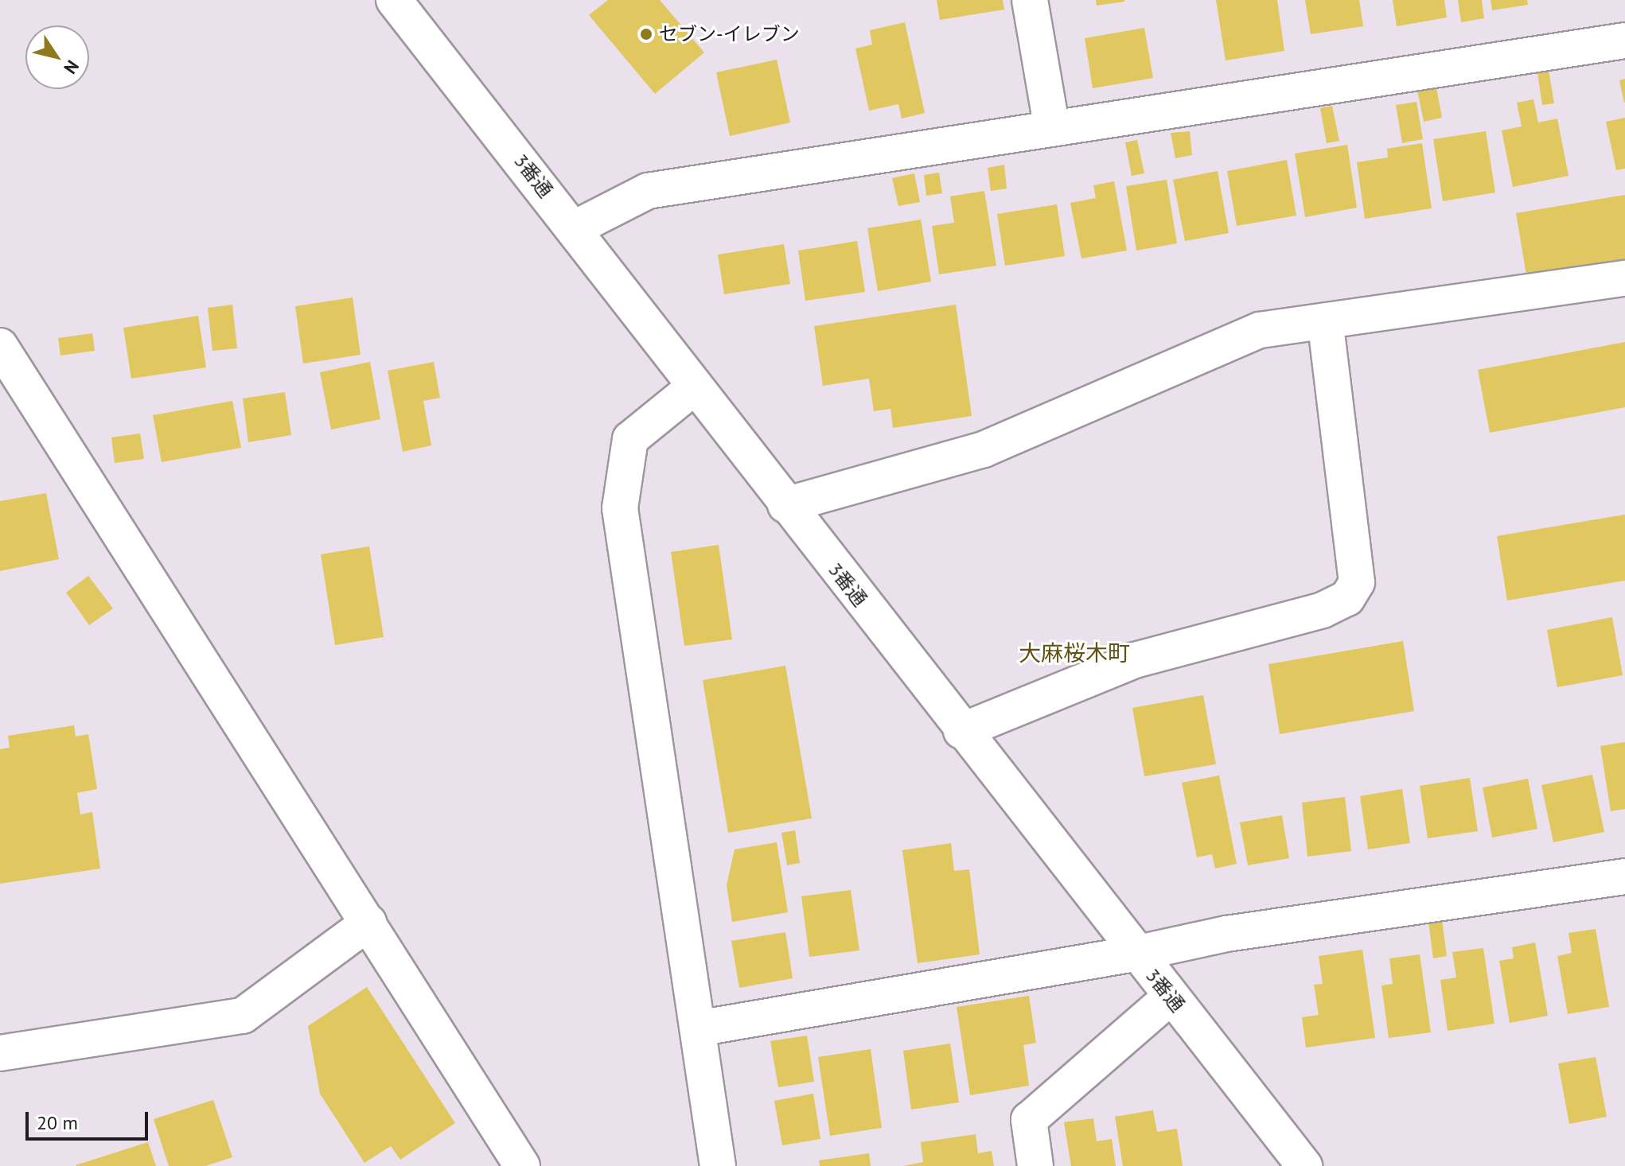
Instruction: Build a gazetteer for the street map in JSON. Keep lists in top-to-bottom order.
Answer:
{
  "streets": {
    "street": ["3番通"]
  },
  "districts": ["大麻桜木町"],
  "places": ["セブン-イレブン"],
  "scale_bar": "20 m",
  "north": "bottom right"
}
